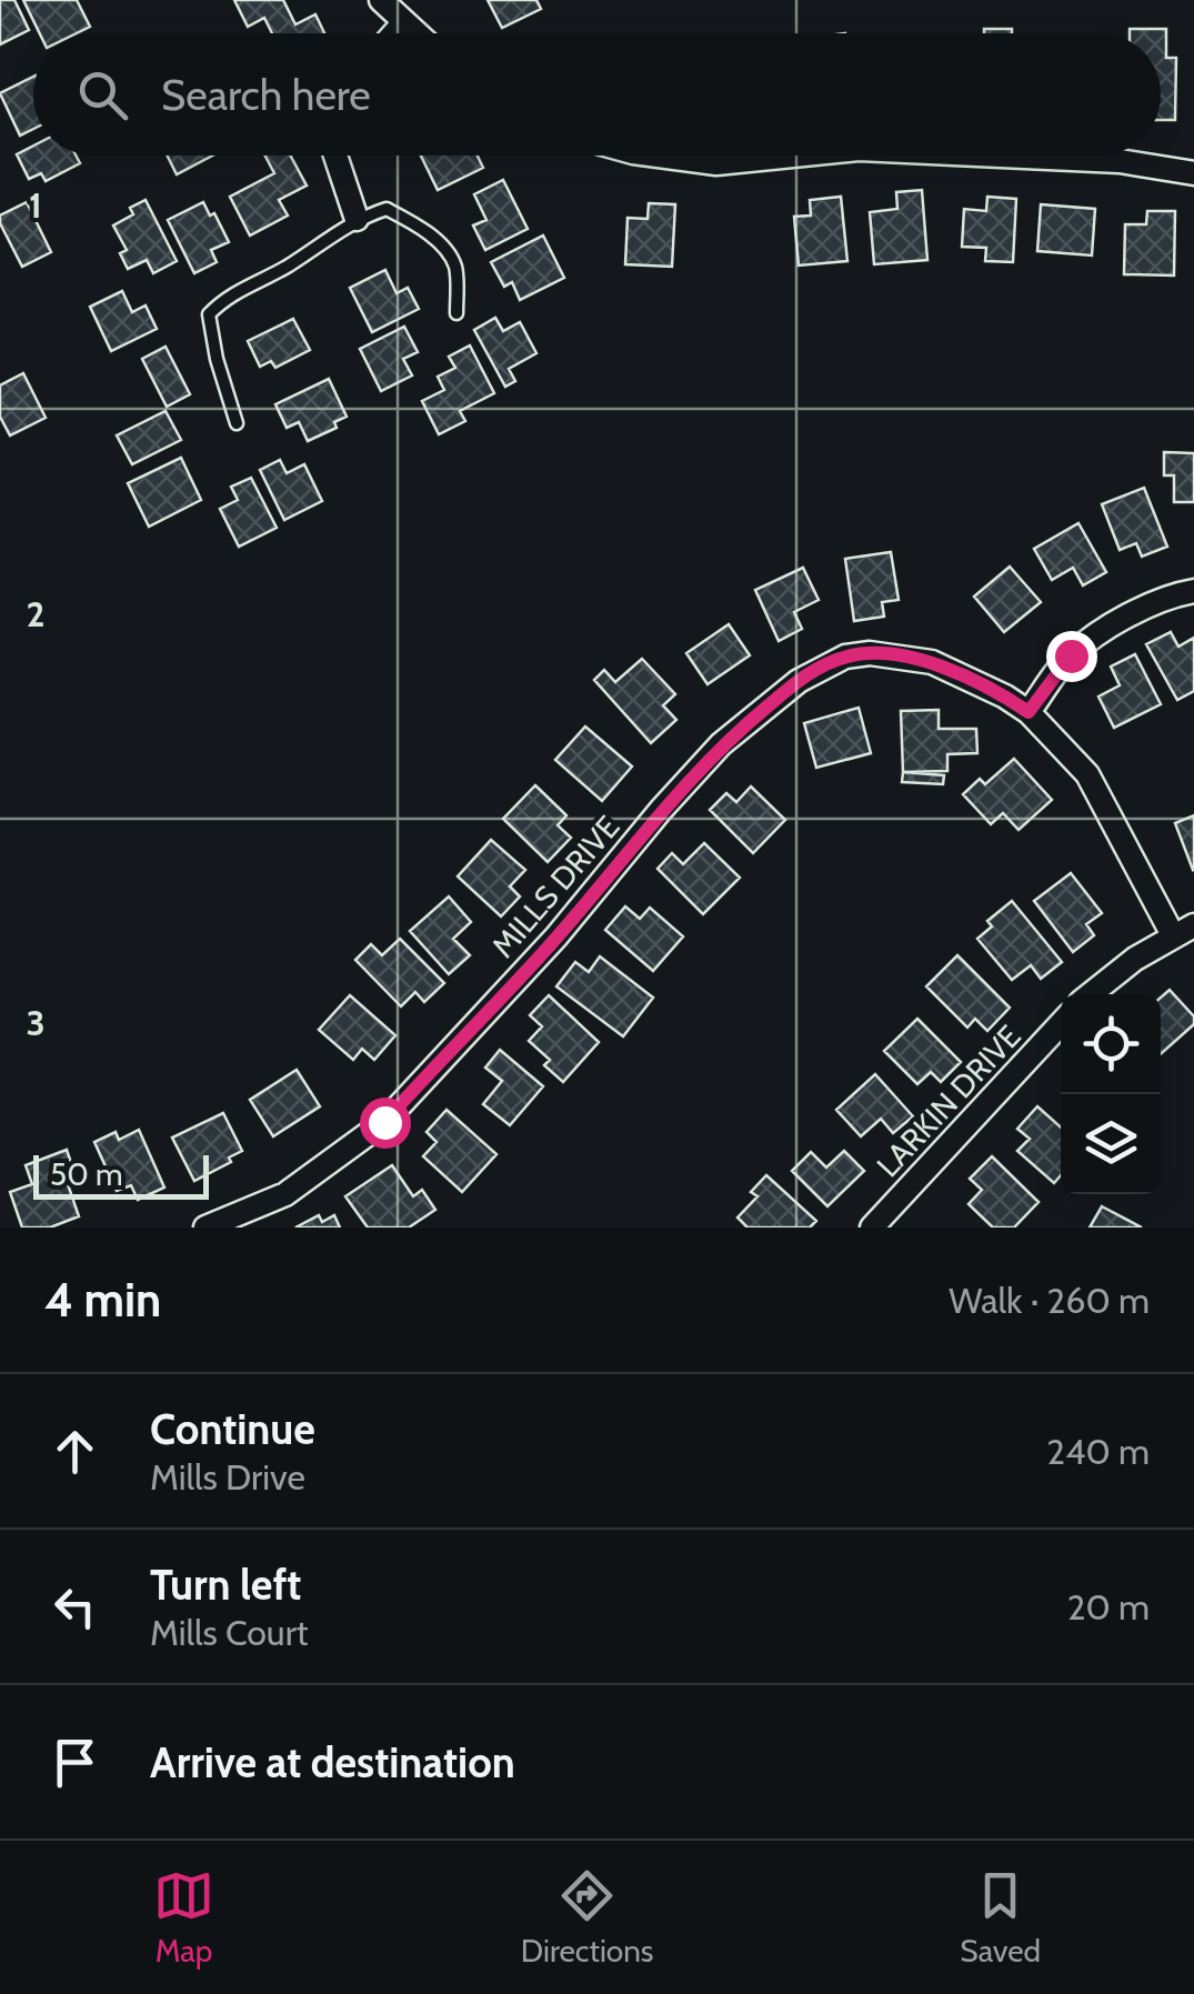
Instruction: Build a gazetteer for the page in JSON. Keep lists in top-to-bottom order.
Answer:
{
  "streets": {
    "street": ["MILLS DRIVE", "LARKIN DRIVE"]
  },
  "scale_bar": "50 m",
  "page": {
    "search": "Search here",
    "scale": "50 m",
    "heading": ["4 min", "Walk · 260 m"],
    "list": [
      ["Continue", "Mills Drive", "240 m"],
      ["Turn left", "Mills Court", "20 m"],
      "Arrive at destination"
    ],
    "nav": ["Map", "Directions", "Saved"]
  },
  "grid": {
    "rows": ["1", "2", "3"]
  }
}
